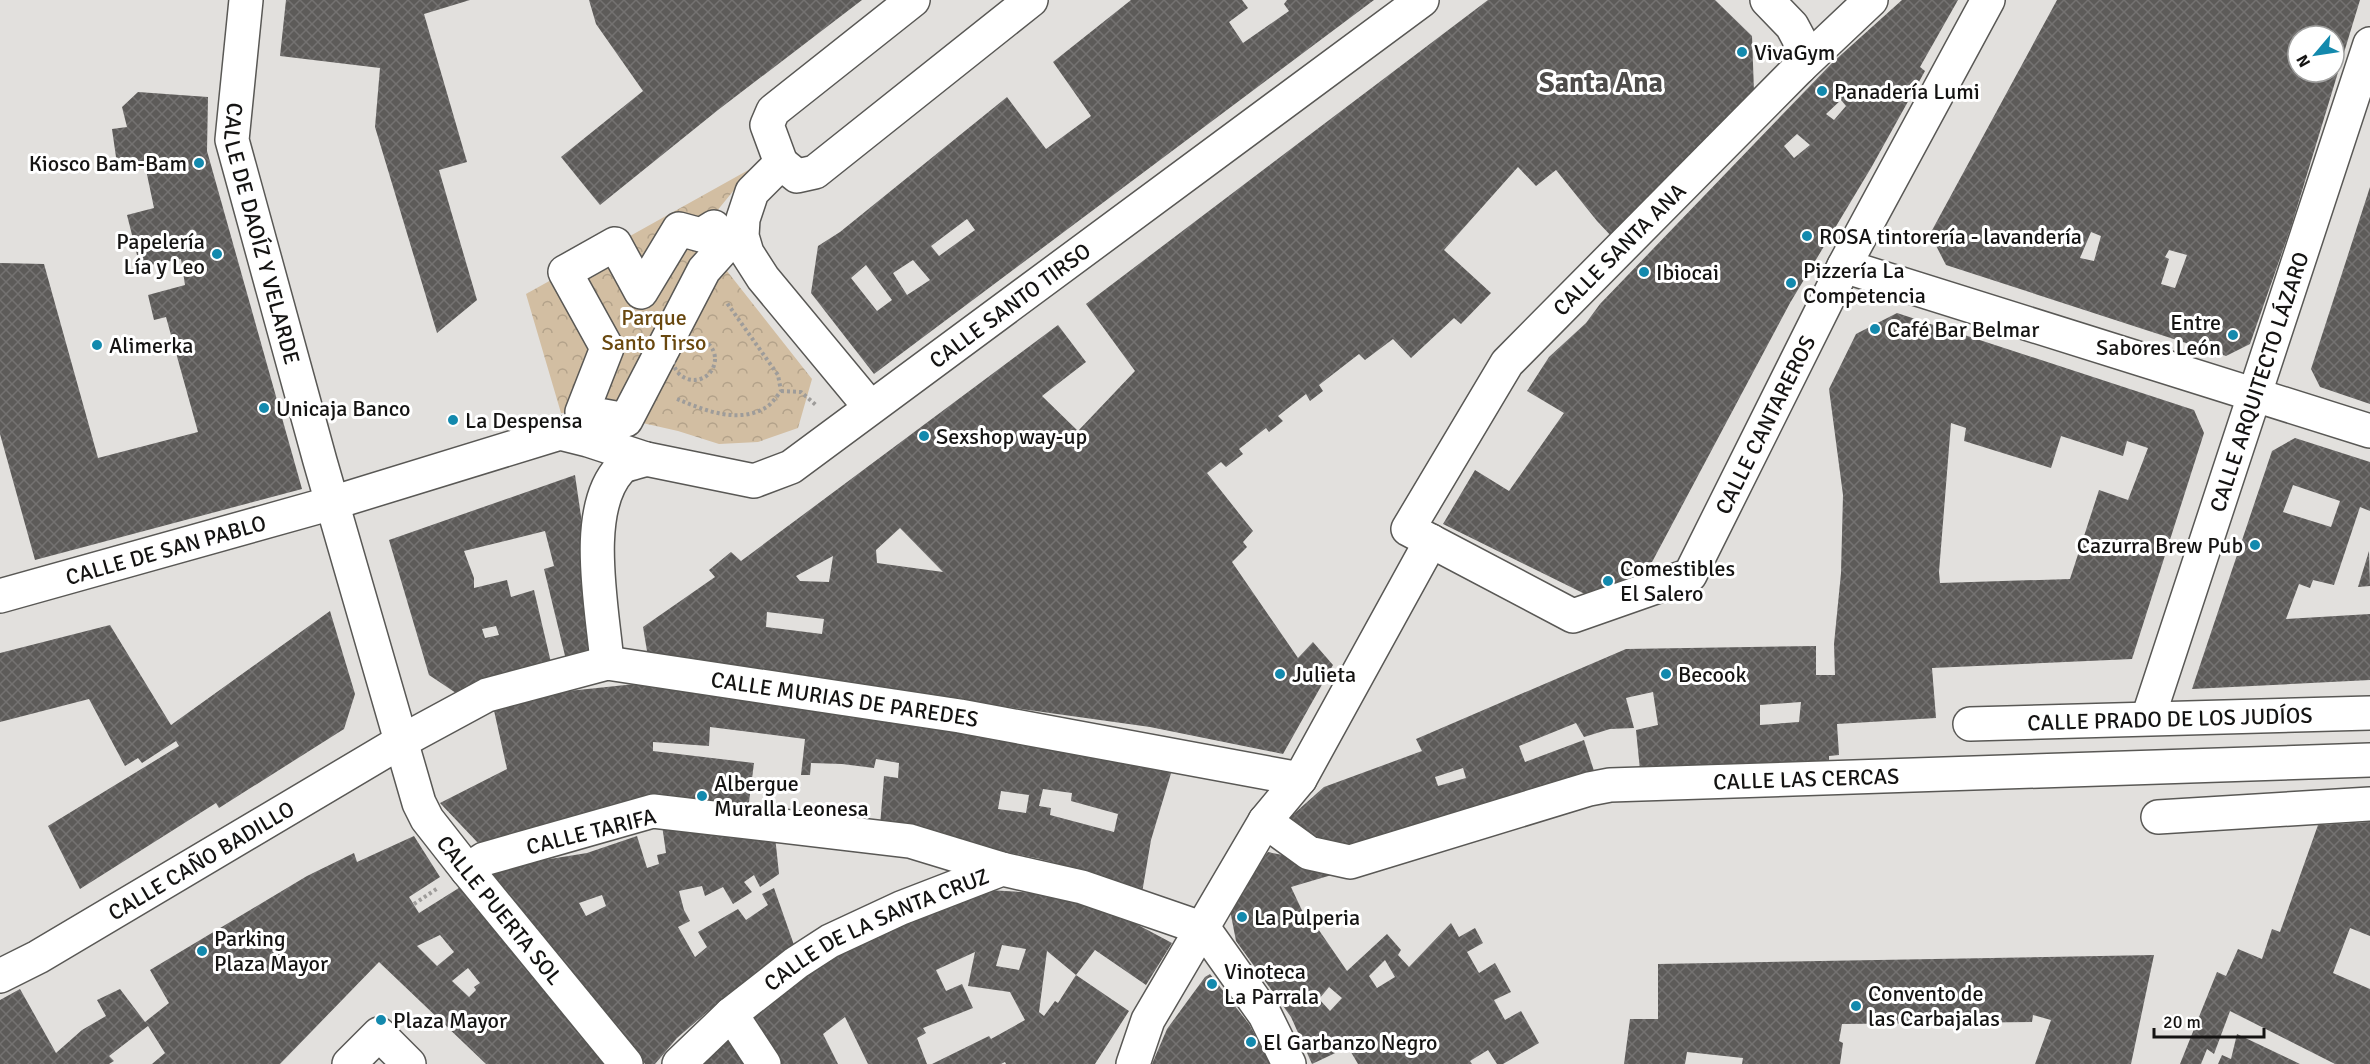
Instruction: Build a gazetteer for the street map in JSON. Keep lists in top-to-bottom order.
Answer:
{
  "streets": {
    "street": [
      "CALLE DE DAOÍZ Y VELARDE",
      "CALLE SANTA ANA",
      "CALLE SANTO TIRSO",
      "CALLE ARQUITECTO LÁZARO",
      "CALLE CANTAREROS",
      "CALLE DE SAN PABLO",
      "CALLE MURIAS DE PAREDES",
      "CALLE PRADO DE LOS JUDÍOS",
      "CALLE LAS CERCAS",
      "CALLE TARIFA",
      "CALLE CAÑO BADILLO",
      "CALLE PUERTA SOL",
      "CALLE DE LA SANTA CRUZ"
    ]
  },
  "crossings": [
    ["CALLE DE DAOÍZ Y VELARDE", "CALLE DE SAN PABLO"],
    ["CALLE DE DAOÍZ Y VELARDE", "CALLE MURIAS DE PAREDES"],
    ["CALLE DE DAOÍZ Y VELARDE", "CALLE CAÑO BADILLO"],
    ["CALLE DE DAOÍZ Y VELARDE", "CALLE PUERTA SOL"],
    ["CALLE SANTA ANA", "CALLE CANTAREROS"],
    ["CALLE SANTA ANA", "CALLE MURIAS DE PAREDES"],
    ["CALLE SANTA ANA", "CALLE LAS CERCAS"],
    ["CALLE SANTA ANA", "CALLE DE LA SANTA CRUZ"],
    ["CALLE SANTO TIRSO", "CALLE DE SAN PABLO"],
    ["CALLE ARQUITECTO LÁZARO", "CALLE PRADO DE LOS JUDÍOS"],
    ["CALLE MURIAS DE PAREDES", "CALLE CAÑO BADILLO"],
    ["CALLE MURIAS DE PAREDES", "CALLE PUERTA SOL"],
    ["CALLE TARIFA", "CALLE PUERTA SOL"],
    ["CALLE TARIFA", "CALLE DE LA SANTA CRUZ"],
    ["CALLE CAÑO BADILLO", "CALLE PUERTA SOL"]
  ],
  "districts": ["Santa Ana"],
  "parks": ["Parque Santo Tirso"],
  "places": [
    "VivaGym",
    "Panadería Lumi",
    "Kiosco Bam-Bam",
    "ROSA tintorería - lavandería",
    "Papelería Lía y Leo",
    "Ibiocai",
    "Pizzería La Competencia",
    "Café Bar Belmar",
    "Entre Sabores León",
    "Alimerka",
    "Unicaja Banco",
    "La Despensa",
    "Sexshop way-up",
    "Cazurra Brew Pub",
    "Comestibles El Salero",
    "Julieta",
    "Becook",
    "Albergue Muralla Leonesa",
    "La Pulperia",
    "Parking Plaza Mayor",
    "Vinoteca La Parrala",
    "Convento de las Carbajalas",
    "Plaza Mayor",
    "El Garbanzo Negro"
  ],
  "scale_bar": "20 m",
  "north": "bottom left"
}
